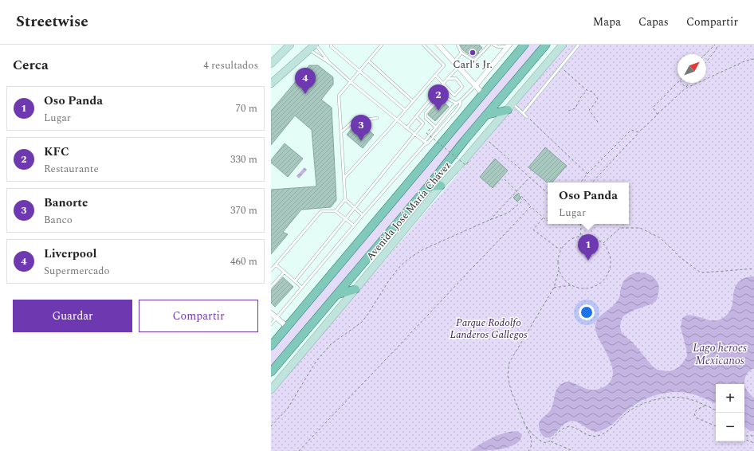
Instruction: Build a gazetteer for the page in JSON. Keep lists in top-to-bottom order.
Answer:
{
  "streets": {
    "main road": ["Avenida José María Chávez"]
  },
  "water": ["Lago heroes Mexicanos"],
  "parks": ["Parque Rodolfo Landeros Gallegos"],
  "places": ["Carl's Jr."],
  "north": "top right",
  "page": {
    "header": "Streetwise",
    "nav": ["Mapa", "Capas", "Compartir"],
    "heading": ["Cerca", "4 resultados"],
    "pins": [
      "4",
      "2",
      "3",
      "1"
    ],
    "list": [
      {
        "mark": "1",
        "name": "Oso Panda",
        "note": "Lugar",
        "value": "70 m"
      },
      {
        "mark": "2",
        "name": "KFC",
        "note": "Restaurante",
        "value": "330 m"
      },
      {
        "mark": "3",
        "name": "Banorte",
        "note": "Banco",
        "value": "370 m"
      },
      {
        "mark": "4",
        "name": "Liverpool",
        "note": "Supermercado",
        "value": "460 m"
      }
    ],
    "popup": ["Oso Panda", "Lugar"],
    "buttons": ["Guardar", "Compartir"],
    "map_buttons": ["+", "−"]
  }
}
